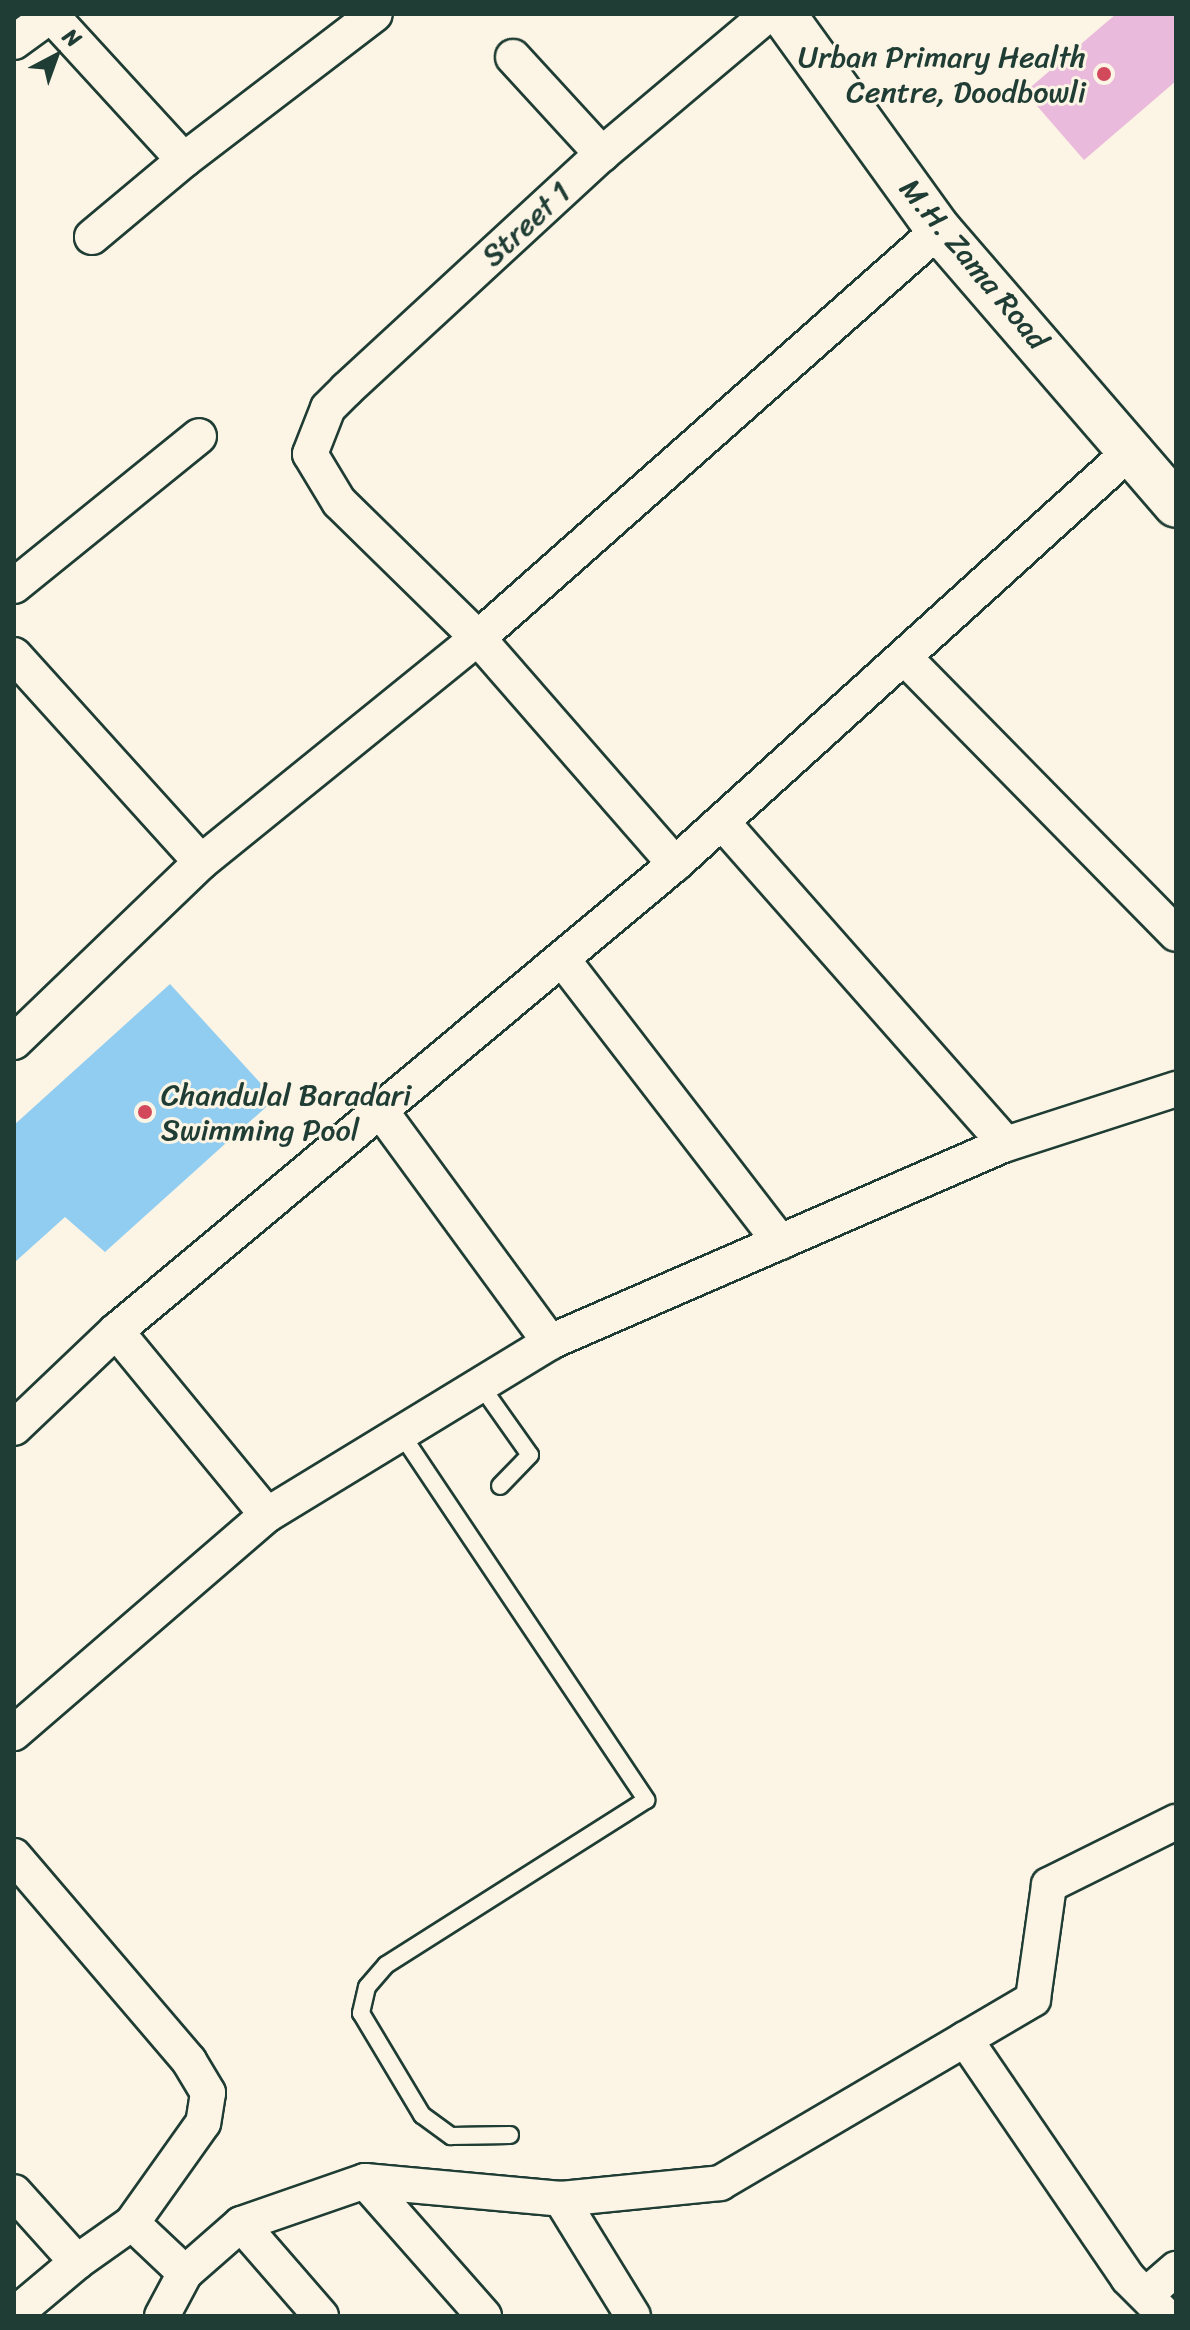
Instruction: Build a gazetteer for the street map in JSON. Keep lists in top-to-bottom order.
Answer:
{
  "streets": {
    "main road": ["M.H. Zama Road"],
    "street": ["Street 1"]
  },
  "places": ["Urban Primary Health Centre, Doodbowli", "Chandulal Baradari Swimming Pool"],
  "north": "top right"
}
